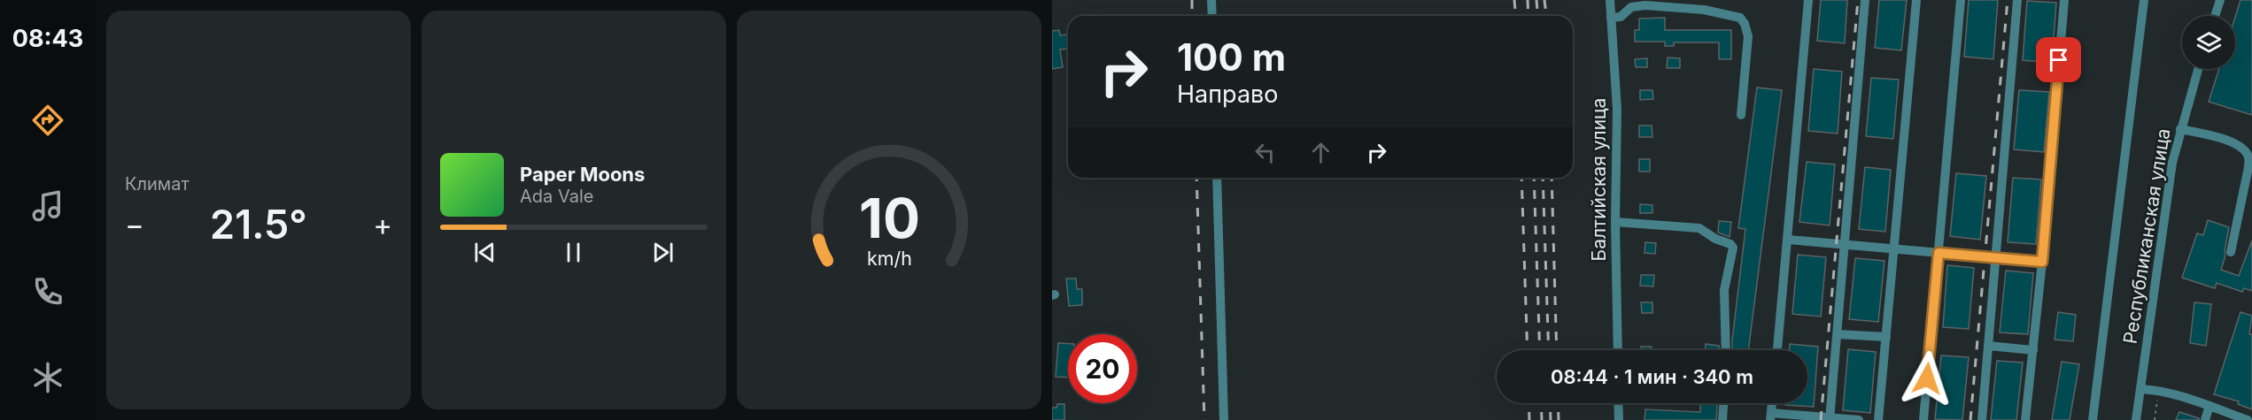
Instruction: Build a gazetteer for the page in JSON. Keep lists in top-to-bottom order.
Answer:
{
  "streets": {
    "street": ["Балтийская улица", "Республиканская улица"]
  },
  "page": {
    "tabs": "08:43",
    "tile": "Климат",
    "turn": ["100 m", "Направо"],
    "song": ["Paper Moons", "Ada Vale"],
    "heat": ["−", "21.5°", "+"],
    "limit": "20",
    "trip": "08:44 · 1 мин · 340 m",
    "gauge": ["10", "km/h"]
  }
}
